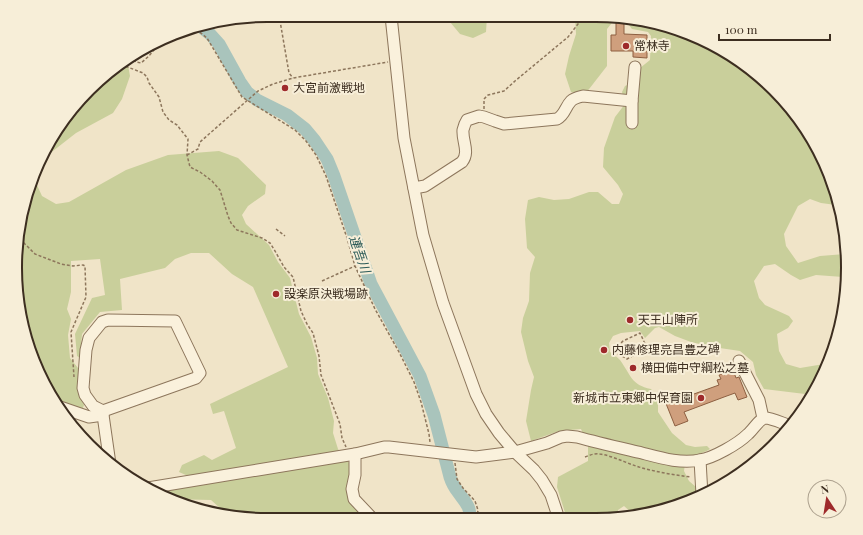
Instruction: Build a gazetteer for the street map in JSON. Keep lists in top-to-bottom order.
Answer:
{
  "water": ["連吾川"],
  "places": [
    "常林寺",
    "大宮前激戦地",
    "設楽原決戦場跡",
    "天王山陣所",
    "内藤修理亮昌豊之碑",
    "横田備中守綱松之墓",
    "新城市立東郷中保育園"
  ],
  "scale_bar": "100 m",
  "north": "top"
}
